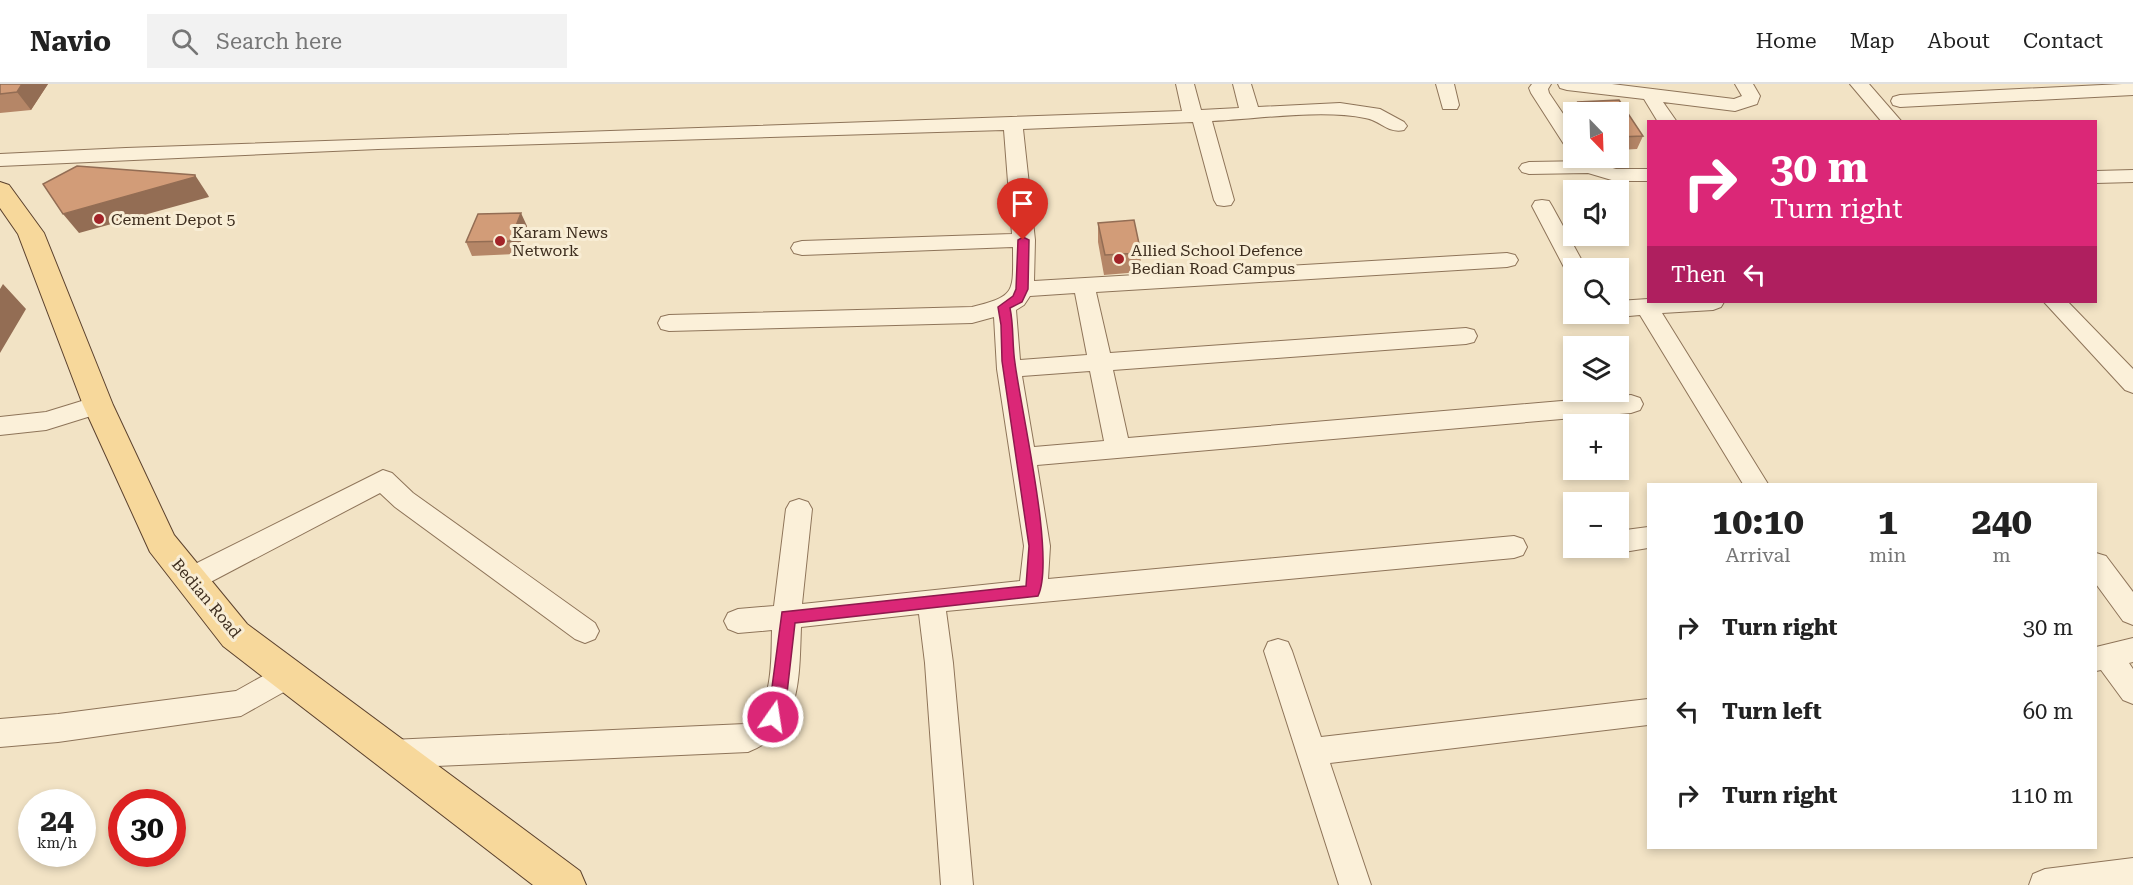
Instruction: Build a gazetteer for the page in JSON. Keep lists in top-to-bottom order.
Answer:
{
  "streets": {
    "main road": ["Bedian Road"]
  },
  "places": ["Cement Depot 5", "Karam News Network", "Allied School Defence Bedian Road Campus"],
  "north": "bottom right",
  "page": {
    "header": "Navio",
    "search": "Search here",
    "nav": [
      "Home",
      "Map",
      "About",
      "Contact"
    ],
    "map_buttons": ["+", "−"],
    "turn": ["30 m", "Turn right"],
    "then": "Then",
    "eta": [
      "10:10",
      "Arrival",
      "1",
      "min",
      "240",
      "m"
    ],
    "list": [
      {
        "name": "Turn right",
        "value": "30 m"
      },
      {
        "name": "Turn left",
        "value": "60 m"
      },
      {
        "name": "Turn right",
        "value": "110 m"
      }
    ],
    "speed": "24 km/h",
    "limit": "30"
  }
}
